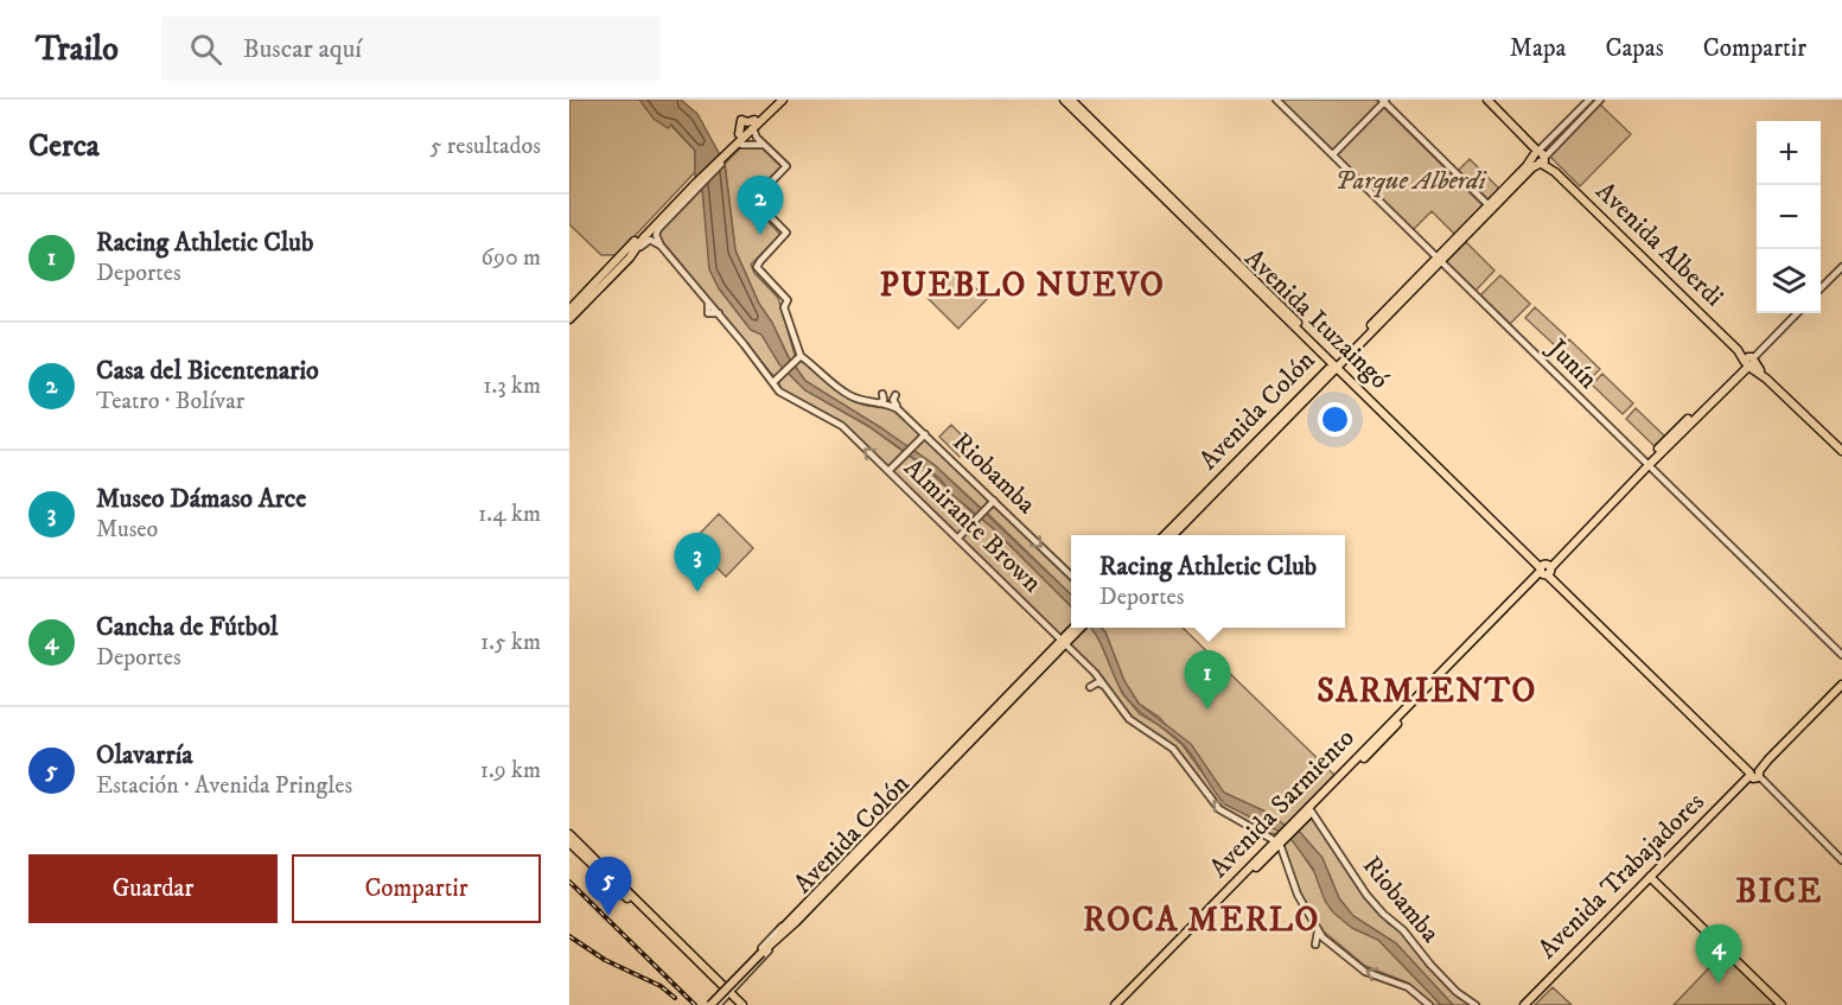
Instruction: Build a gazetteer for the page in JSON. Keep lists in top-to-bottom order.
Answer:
{
  "streets": {
    "main road": [
      "Avenida Alberdi",
      "Avenida Ituzaingó",
      "Avenida Colón",
      "Avenida Sarmiento",
      "Avenida Trabajadores"
    ],
    "street": ["Junín", "Riobamba", "Almirante Brown"]
  },
  "crossings": [
    ["Avenida Alberdi", "Avenida Colón"],
    ["Avenida Alberdi", "Avenida Sarmiento"],
    ["Avenida Ituzaingó", "Avenida Colón"],
    ["Avenida Ituzaingó", "Avenida Sarmiento"],
    ["Avenida Ituzaingó", "Avenida Trabajadores"],
    ["Junín", "Avenida Colón"],
    ["Junín", "Avenida Sarmiento"],
    ["Avenida Colón", "Almirante Brown"],
    ["Riobamba", "Avenida Sarmiento"],
    ["Almirante Brown", "Avenida Sarmiento"]
  ],
  "one_way": ["Almirante Brown"],
  "districts": [
    "PUEBLO NUEVO",
    "SARMIENTO",
    "BICE",
    "ROCA MERLO"
  ],
  "parks": ["Parque Alberdi"],
  "page": {
    "header": "Trailo",
    "search": "Buscar aquí",
    "nav": ["Mapa", "Capas", "Compartir"],
    "heading": ["Cerca", "5 resultados"],
    "map_buttons": ["+", "−"],
    "pins": [
      "2",
      "3",
      "1",
      "5",
      "4"
    ],
    "list": [
      {
        "mark": "1",
        "name": "Racing Athletic Club",
        "note": "Deportes",
        "value": "690 m"
      },
      {
        "mark": "2",
        "name": "Casa del Bicentenario",
        "note": "Teatro · Bolívar",
        "value": "1.3 km"
      },
      {
        "mark": "3",
        "name": "Museo Dámaso Arce",
        "note": "Museo",
        "value": "1.4 km"
      },
      {
        "mark": "4",
        "name": "Cancha de Fútbol",
        "note": "Deportes",
        "value": "1.5 km"
      },
      {
        "mark": "5",
        "name": "Olavarría",
        "note": "Estación · Avenida Pringles",
        "value": "1.9 km"
      }
    ],
    "popup": ["Racing Athletic Club", "Deportes"],
    "buttons": ["Guardar", "Compartir"]
  }
}
